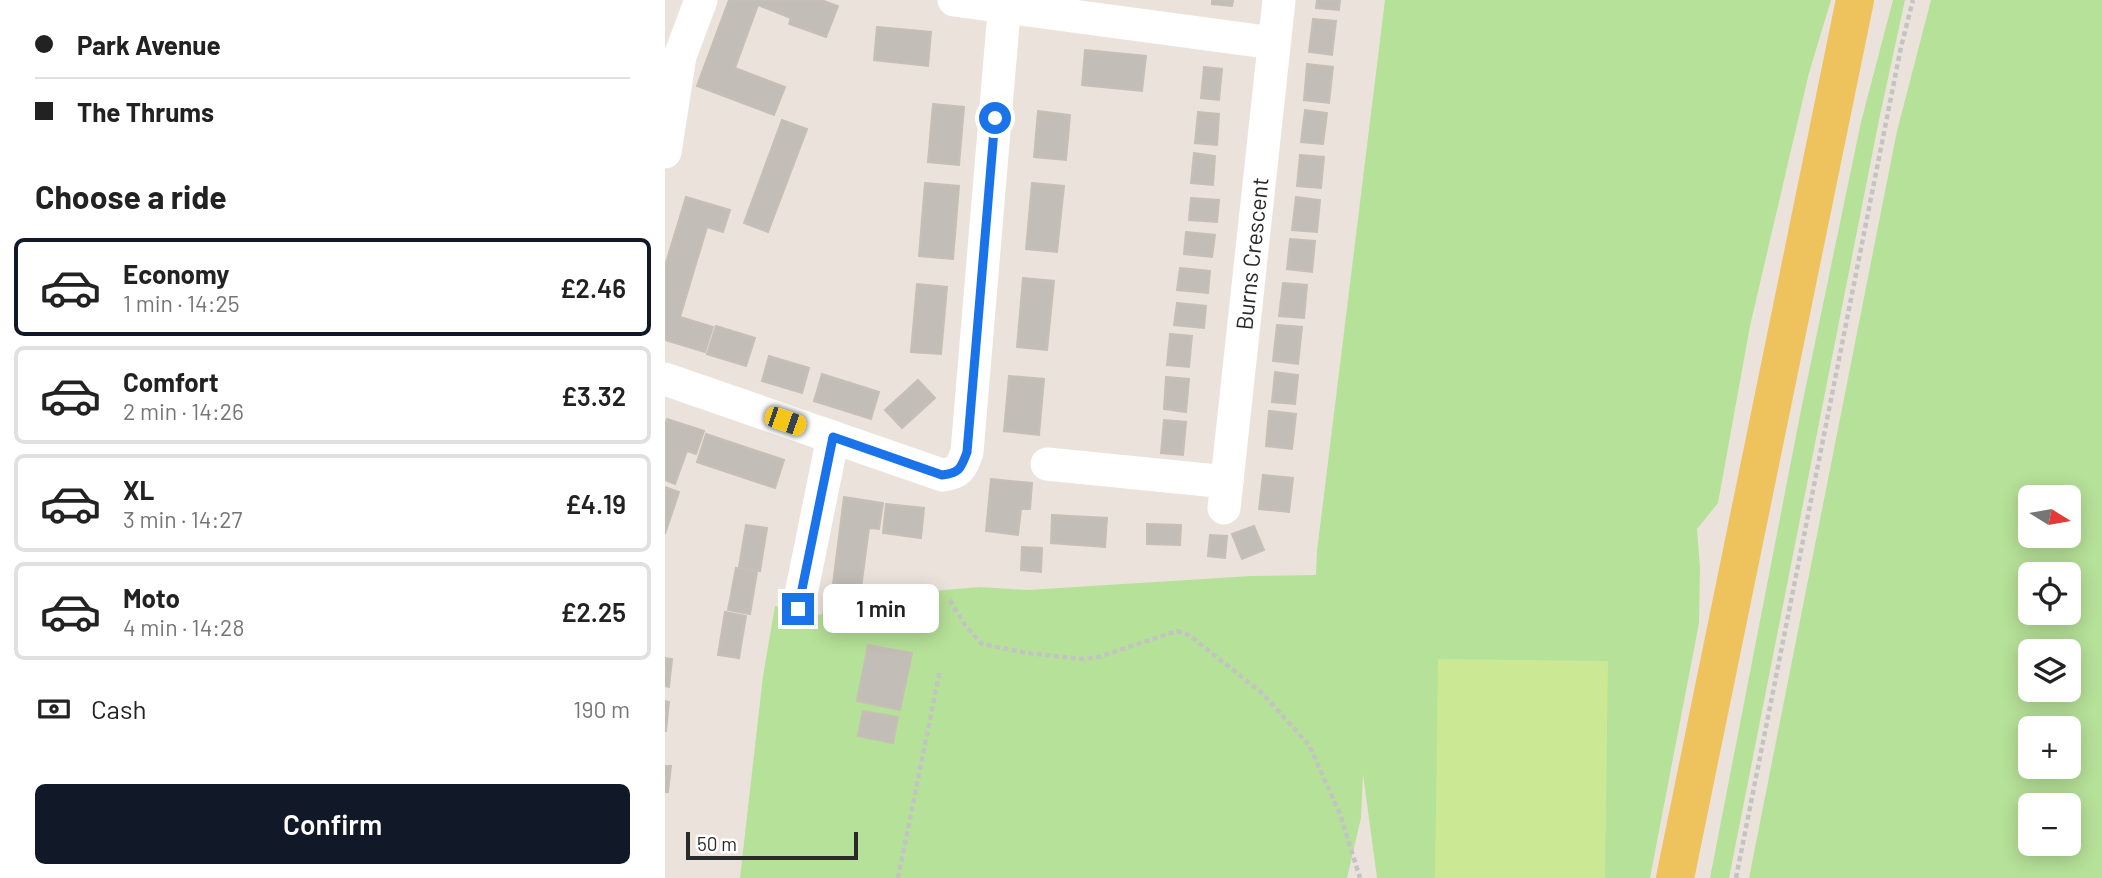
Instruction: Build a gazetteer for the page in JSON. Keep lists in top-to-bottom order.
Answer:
{
  "streets": {
    "street": ["Burns Crescent"]
  },
  "scale_bar": "50 m",
  "north": "right",
  "page": {
    "banner": ["Park Avenue", "The Thrums"],
    "heading": "Choose a ride",
    "list": [
      {
        "name": "Economy",
        "note": "1 min · 14:25",
        "value": "£2.46"
      },
      {
        "name": "Comfort",
        "note": "2 min · 14:26",
        "value": "£3.32"
      },
      {
        "name": "XL",
        "note": "3 min · 14:27",
        "value": "£4.19"
      },
      {
        "name": "Moto",
        "note": "4 min · 14:28",
        "value": "£2.25"
      }
    ],
    "map_buttons": ["+", "−"],
    "bubble": "1 min",
    "pay": ["Cash", "190 m"],
    "buttons": "Confirm",
    "scale": "50 m"
  }
}
